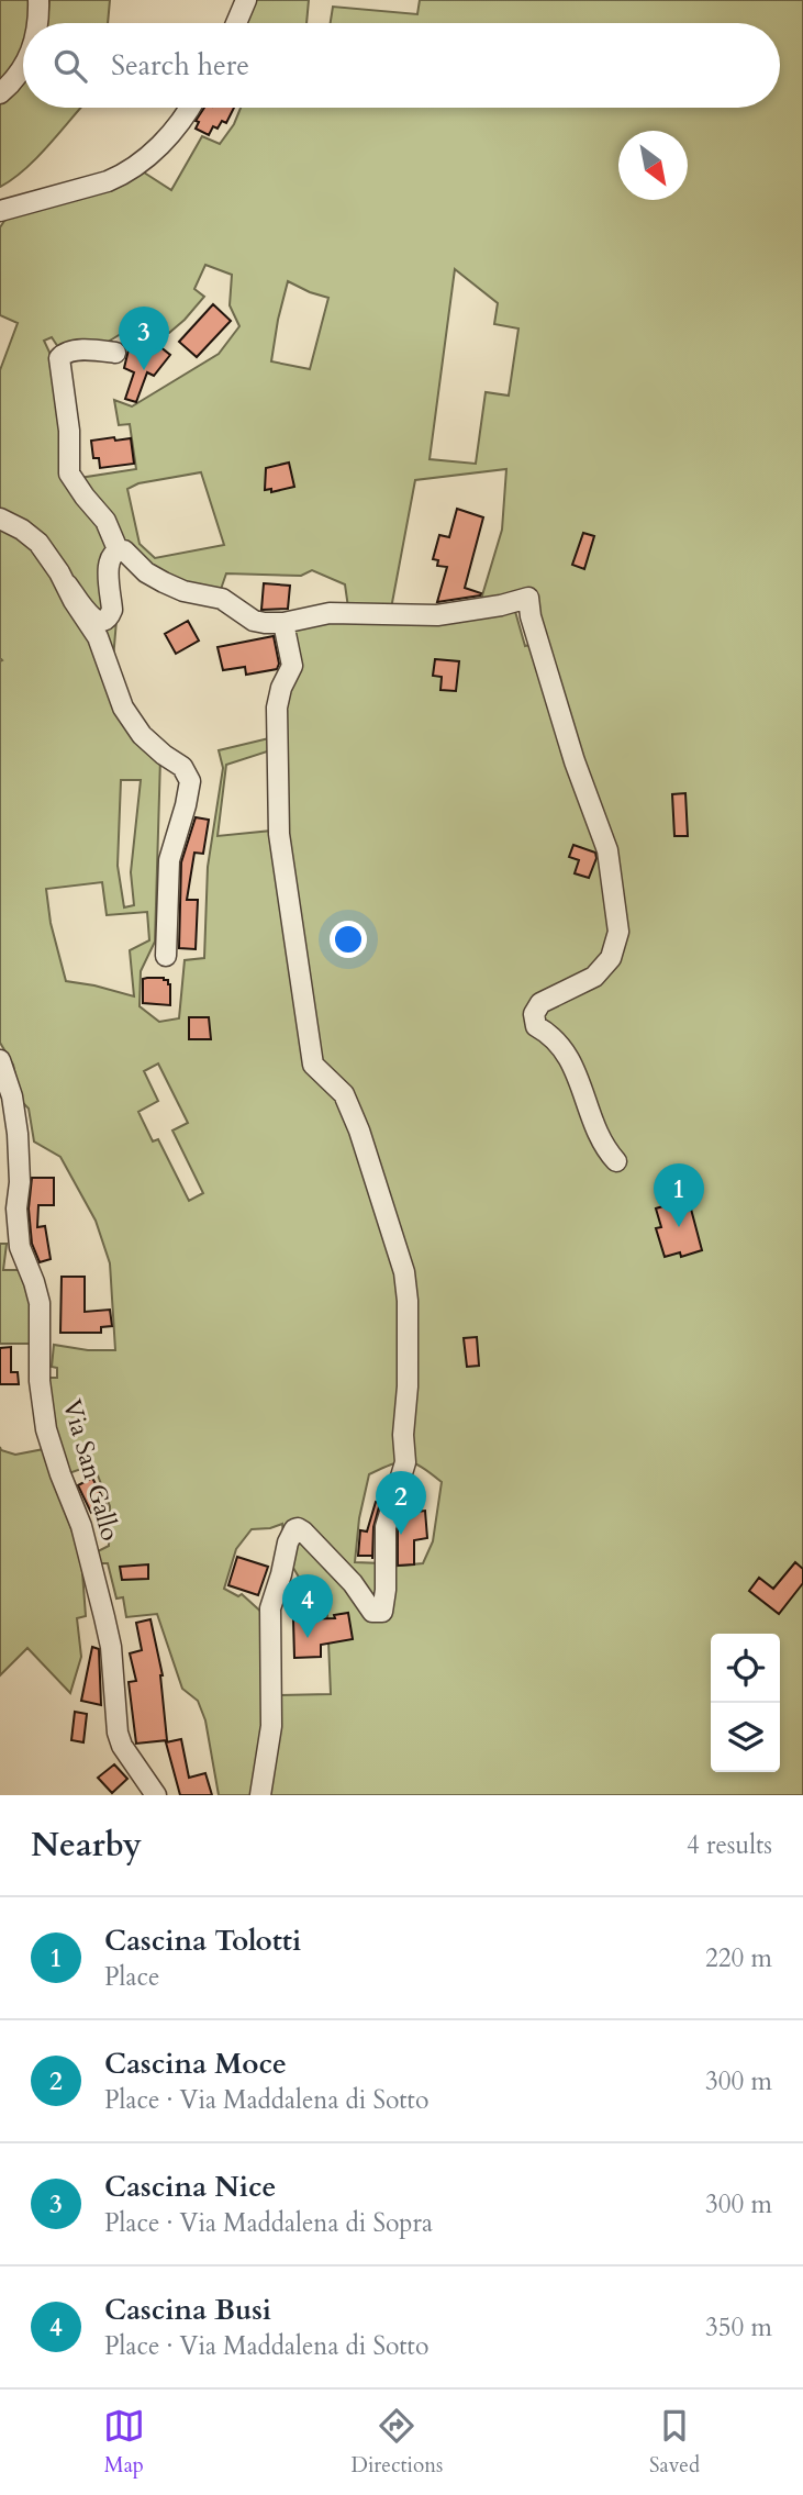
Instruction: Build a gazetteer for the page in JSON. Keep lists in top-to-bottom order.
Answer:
{
  "streets": {
    "street": ["Via San Gallo"]
  },
  "north": "bottom right",
  "page": {
    "search": "Search here",
    "pins": [
      "3",
      "1",
      "2",
      "4"
    ],
    "heading": ["Nearby", "4 results"],
    "list": [
      {
        "mark": "1",
        "name": "Cascina Tolotti",
        "note": "Place",
        "value": "220 m"
      },
      {
        "mark": "2",
        "name": "Cascina Moce",
        "note": "Place · Via Maddalena di Sotto",
        "value": "300 m"
      },
      {
        "mark": "3",
        "name": "Cascina Nice",
        "note": "Place · Via Maddalena di Sopra",
        "value": "300 m"
      },
      {
        "mark": "4",
        "name": "Cascina Busi",
        "note": "Place · Via Maddalena di Sotto",
        "value": "350 m"
      }
    ],
    "nav": ["Map", "Directions", "Saved"]
  }
}
